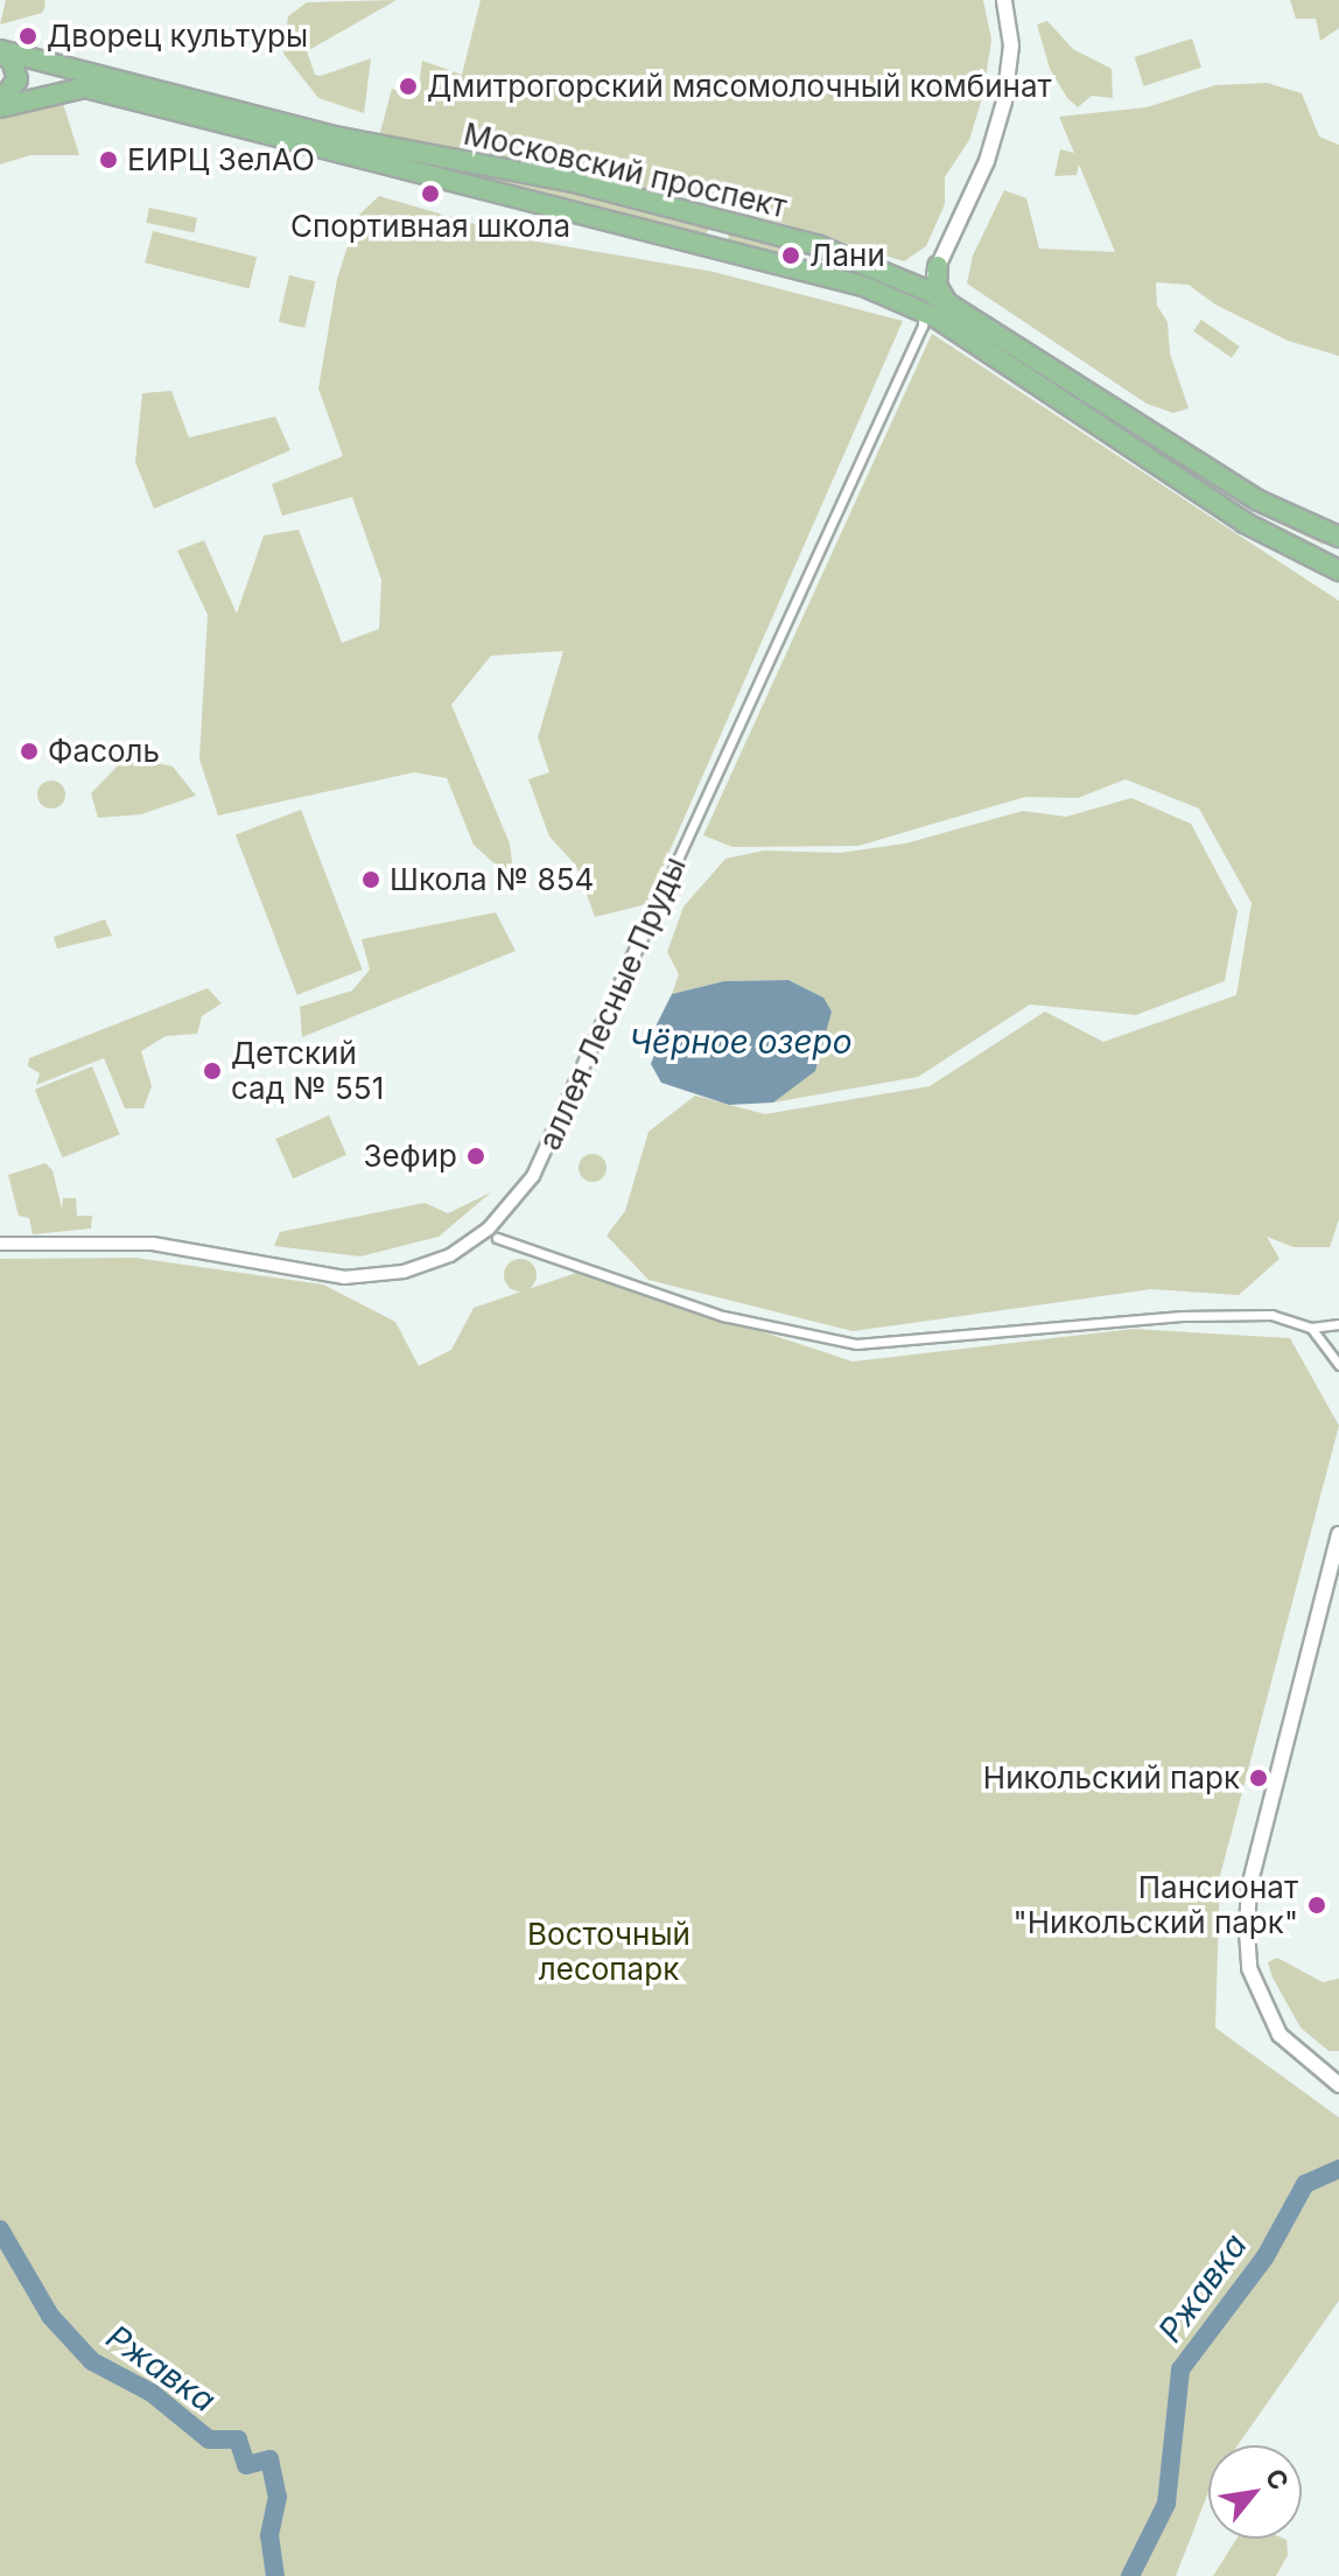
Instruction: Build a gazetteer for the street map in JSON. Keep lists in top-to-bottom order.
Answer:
{
  "streets": {
    "main road": ["Московский проспект"],
    "street": ["аллея Лесные Пруды"]
  },
  "crossings": [
    ["Московский проспект", "аллея Лесные Пруды"]
  ],
  "water": ["Чёрное озеро", "Ржавка"],
  "parks": ["Восточный лесопарк"],
  "places": [
    "Дворец культуры",
    "Дмитрогорский мясомолочный комбинат",
    "ЕИРЦ ЗелАО",
    "Спортивная школа",
    "Лани",
    "Фасоль",
    "Школа № 854",
    "Детский сад № 551",
    "Зефир",
    "Никольский парк",
    "Пансионат \"Никольский парк\""
  ],
  "north": "top right"
}
